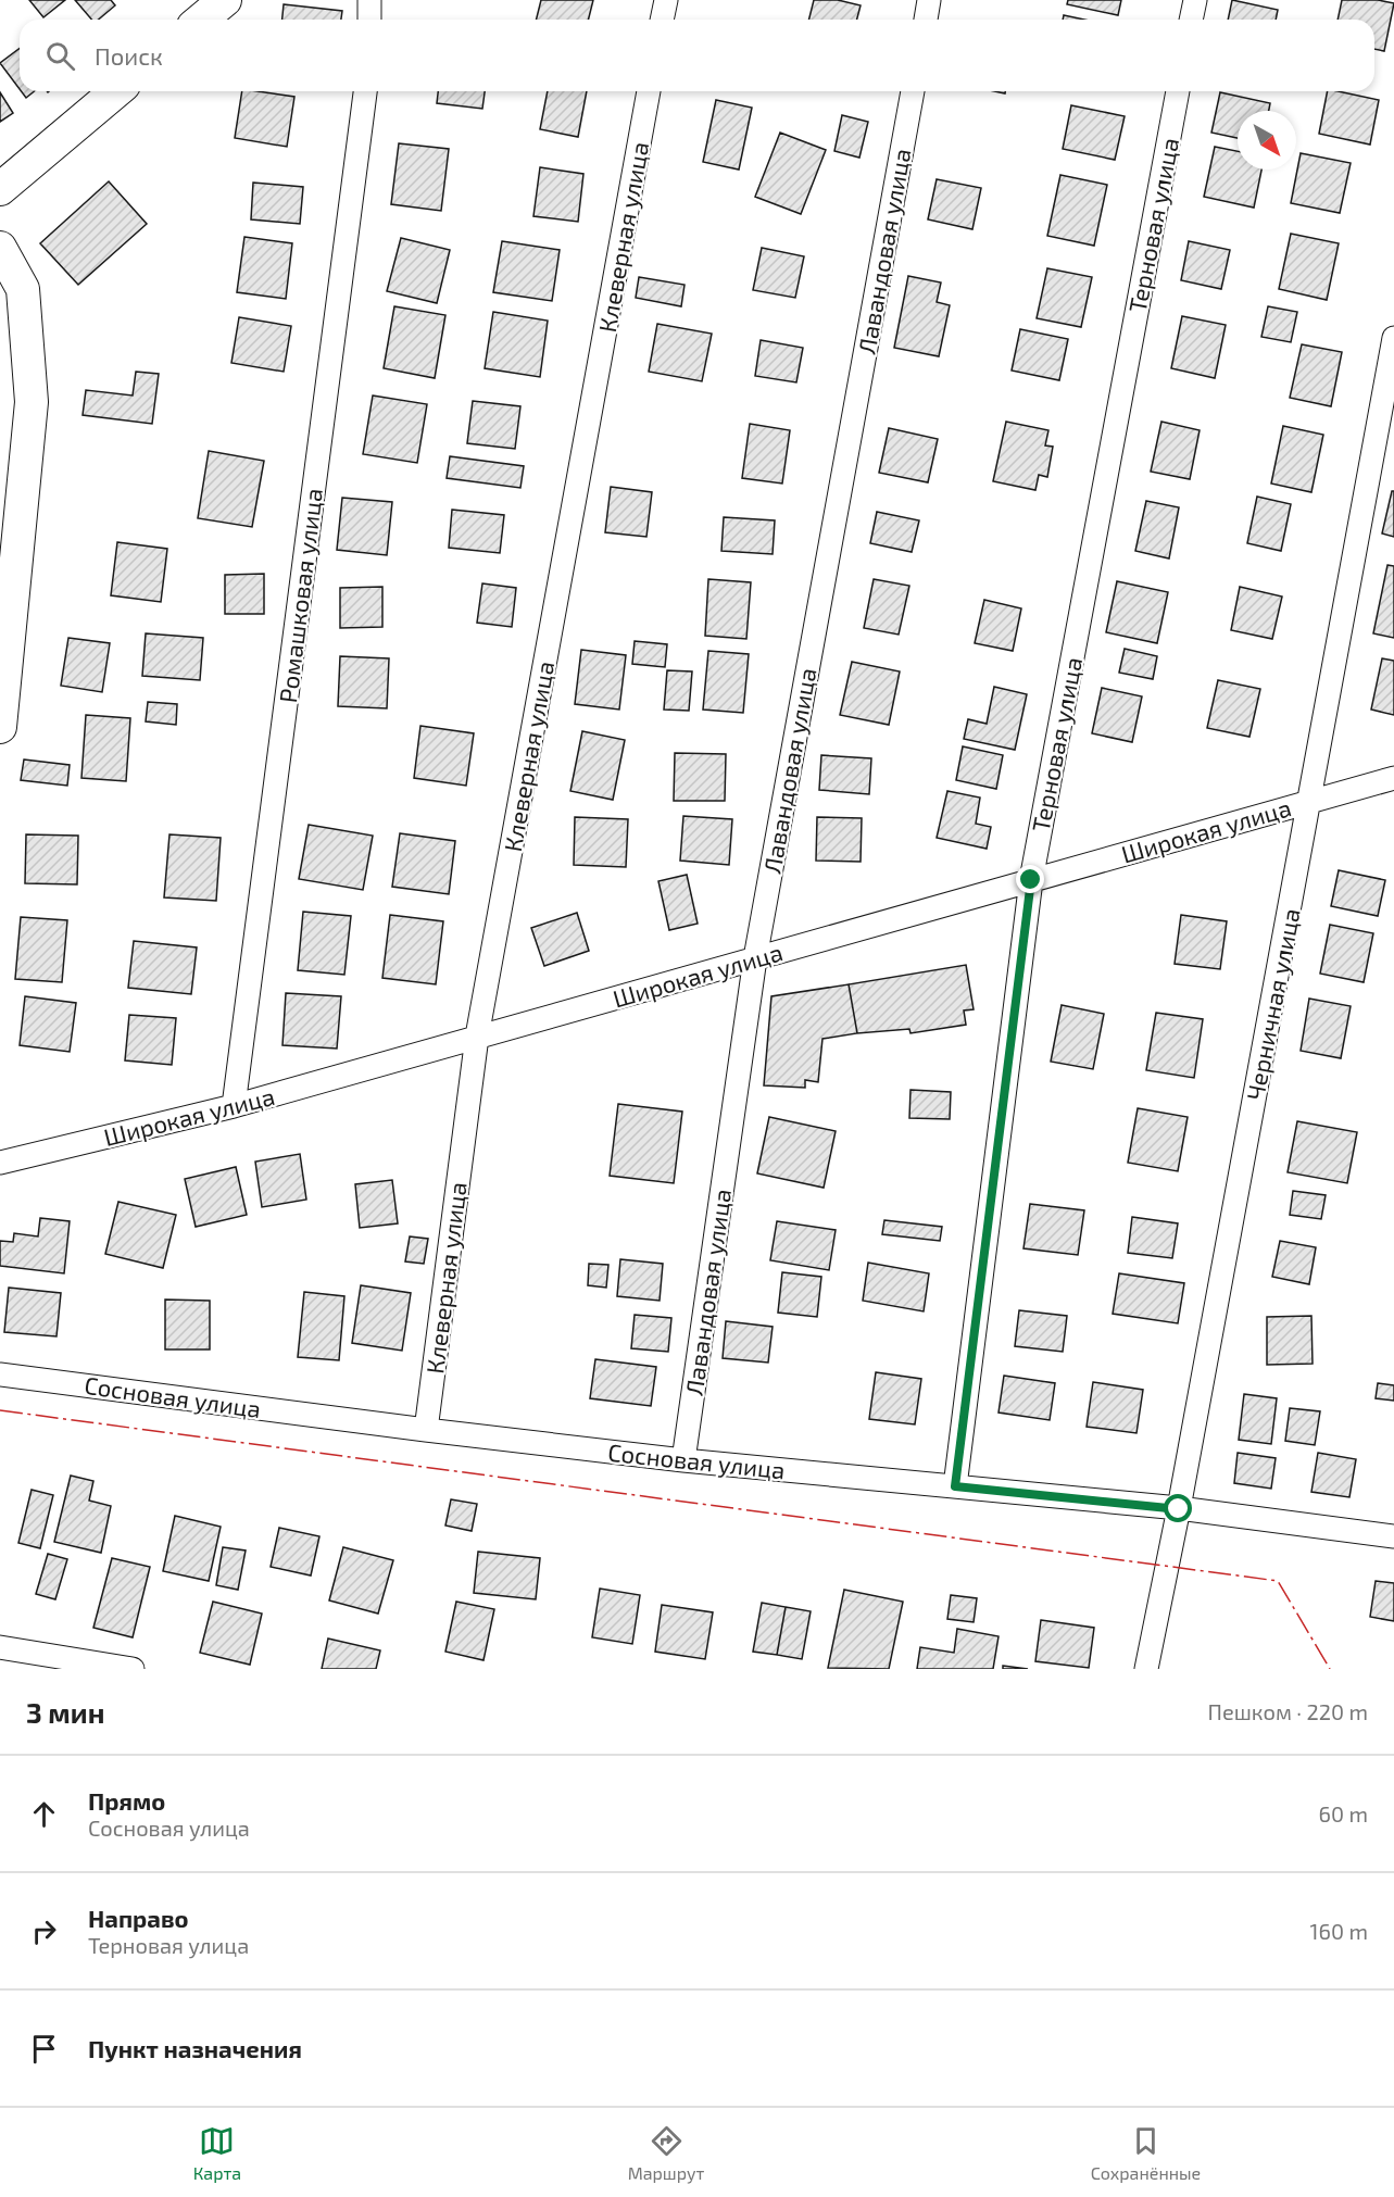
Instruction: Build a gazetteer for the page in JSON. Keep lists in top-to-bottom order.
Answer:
{
  "streets": {
    "street": [
      "Терновая улица",
      "Клеверная улица",
      "Лавандовая улица",
      "Ромашковая улица",
      "Широкая улица",
      "Черничная улица",
      "Сосновая улица"
    ]
  },
  "crossings": [
    ["Терновая улица", "Широкая улица"],
    ["Терновая улица", "Сосновая улица"],
    ["Клеверная улица", "Широкая улица"],
    ["Клеверная улица", "Сосновая улица"],
    ["Лавандовая улица", "Широкая улица"],
    ["Лавандовая улица", "Сосновая улица"],
    ["Ромашковая улица", "Широкая улица"],
    ["Широкая улица", "Черничная улица"],
    ["Черничная улица", "Сосновая улица"]
  ],
  "north": "bottom right",
  "page": {
    "search": "Поиск",
    "heading": ["3 мин", "Пешком · 220 m"],
    "list": [
      ["Прямо", "Сосновая улица", "60 m"],
      ["Направо", "Терновая улица", "160 m"],
      "Пункт назначения"
    ],
    "nav": ["Карта", "Маршрут", "Сохранённые"]
  }
}
